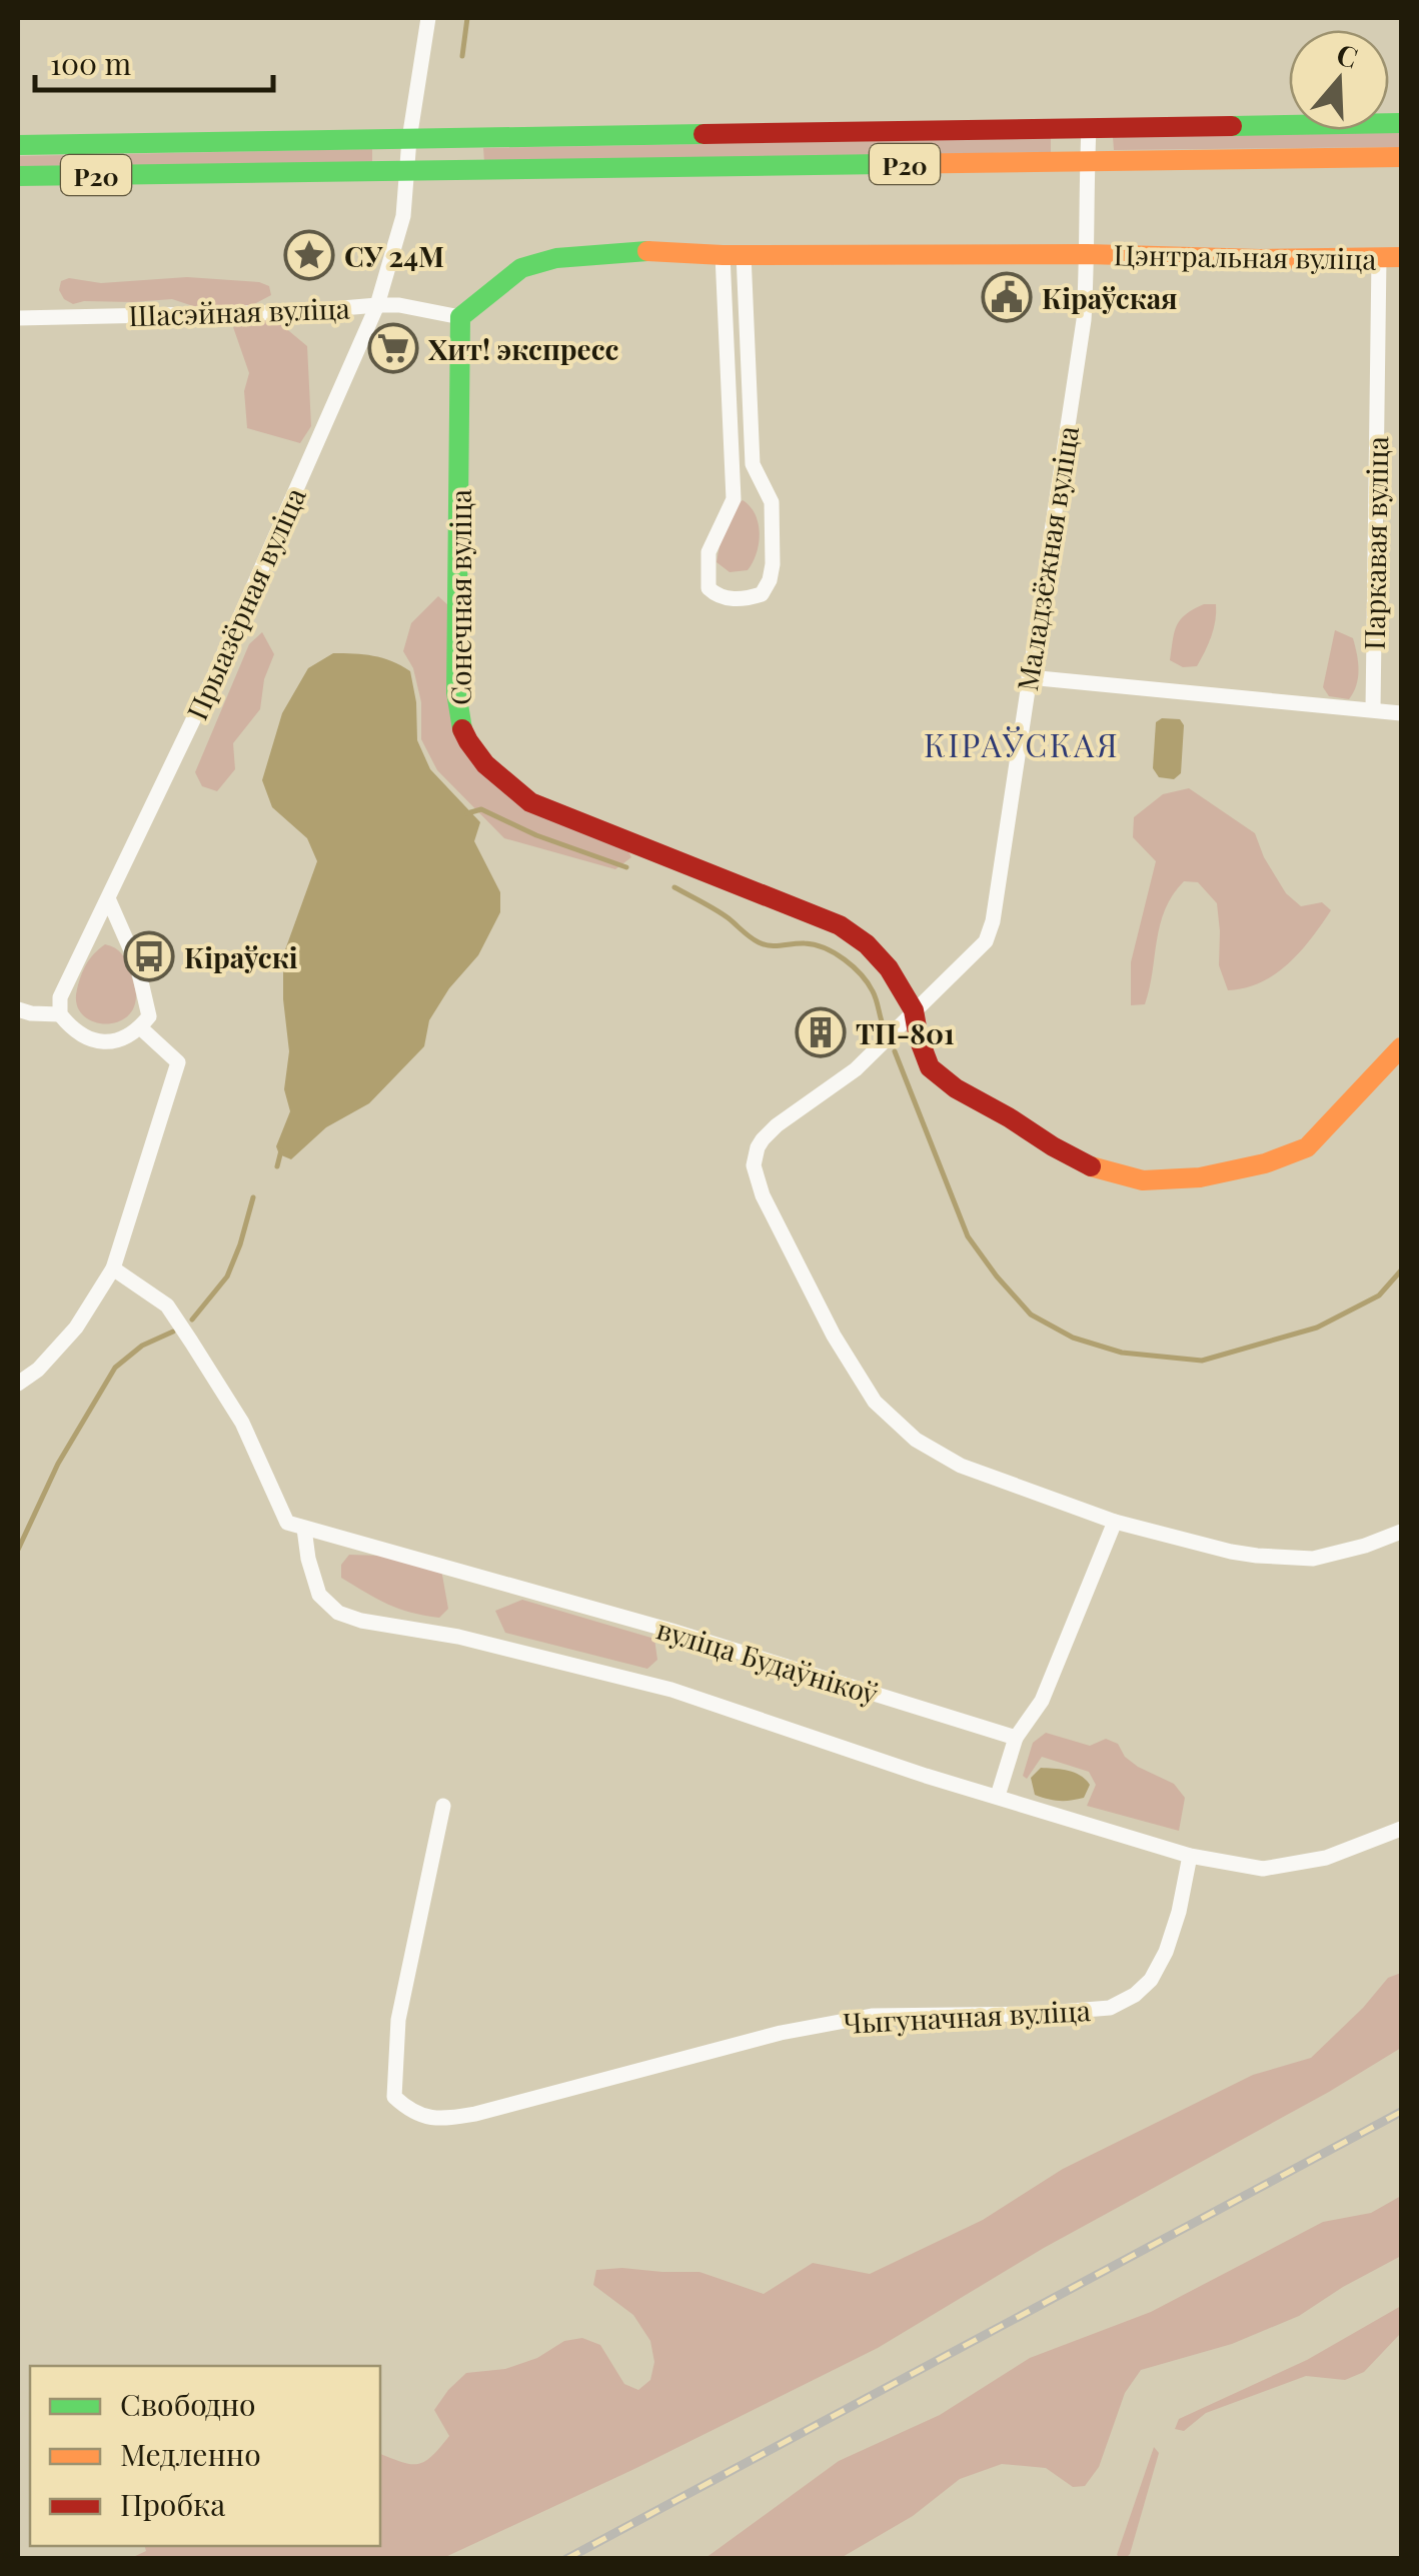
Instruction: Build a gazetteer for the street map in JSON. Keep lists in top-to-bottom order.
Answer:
{
  "streets": {
    "main road": ["Р20", "Цэнтральная вуліца", "Сонечная вуліца"],
    "street": [
      "Шасэйная вуліца",
      "Паркавая вуліца",
      "Маладзёжная вуліца",
      "Прыазёрная вуліца",
      "вуліца Будаўнікоў",
      "Чыгуначная вуліца"
    ]
  },
  "crossings": [
    ["Р20", "Маладзёжная вуліца"],
    ["Р20", "Прыазёрная вуліца"],
    ["Цэнтральная вуліца", "Паркавая вуліца"],
    ["Цэнтральная вуліца", "Маладзёжная вуліца"],
    ["Шасэйная вуліца", "Сонечная вуліца"],
    ["Шасэйная вуліца", "Прыазёрная вуліца"],
    ["Маладзёжная вуліца", "Сонечная вуліца"]
  ],
  "districts": ["КІРАЎСКАЯ"],
  "places": {
    "place": ["СУ 24М"],
    "public building": ["Кіраўская"],
    "supermarket": ["Хит! экспресс"],
    "bus stop": ["Кіраўскі"],
    "building": ["ТП-801"]
  },
  "legend": ["Свободно", "Медленно", "Пробка"],
  "scale_bar": "100 m",
  "north": "top"
}
